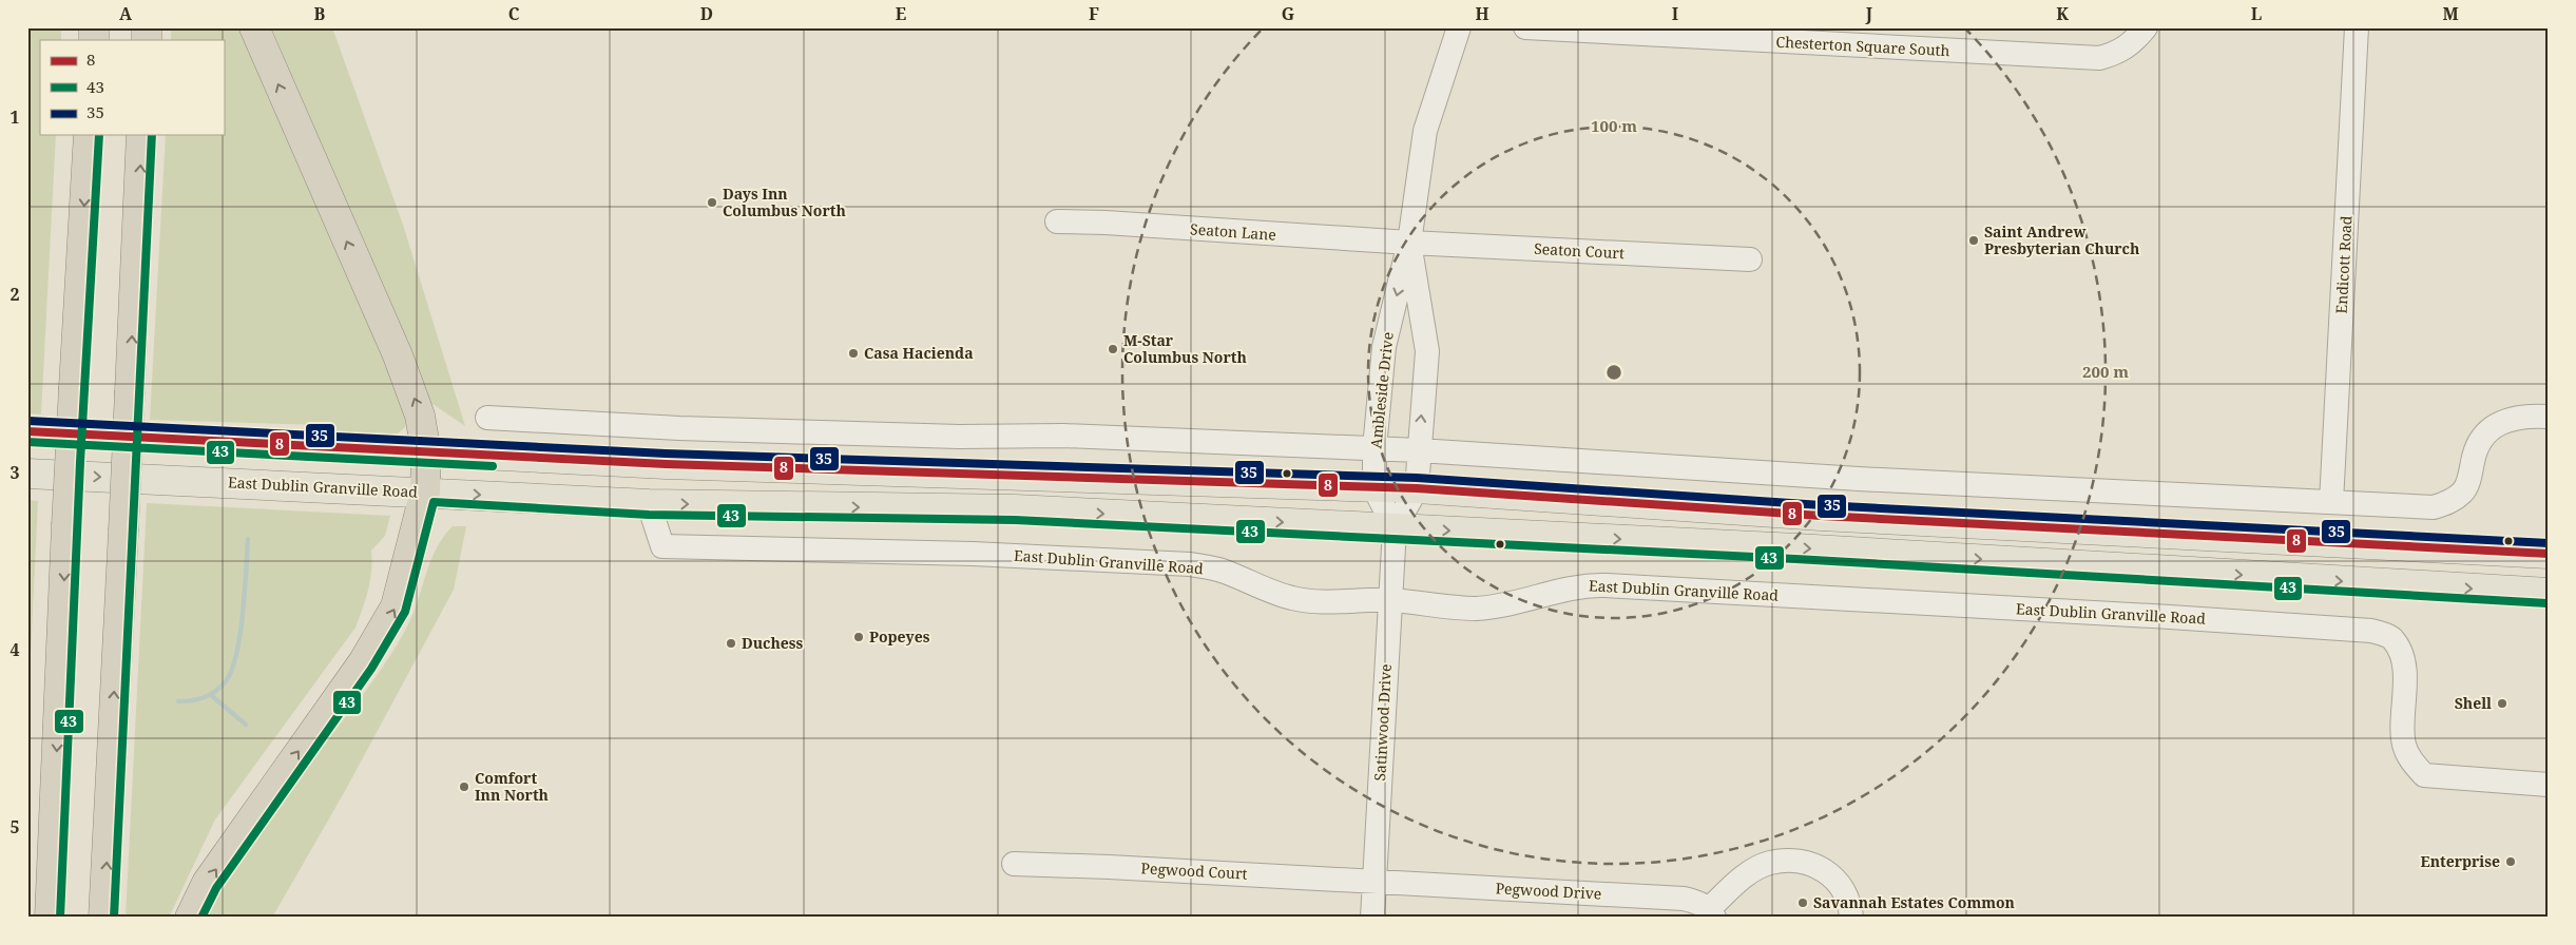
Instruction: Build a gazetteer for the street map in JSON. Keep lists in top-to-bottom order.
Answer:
{
  "streets": {
    "main road": ["East Dublin Granville Road"],
    "street": [
      "Chesterton Square South",
      "Seaton Lane",
      "Seaton Court",
      "Endicott Road",
      "Ambleside Drive",
      "Satinwood Drive",
      "Pegwood Court",
      "Pegwood Drive"
    ]
  },
  "crossings": [
    ["Seaton Lane", "Seaton Court"],
    ["Seaton Lane", "Ambleside Drive"],
    ["Seaton Court", "Ambleside Drive"],
    ["Ambleside Drive", "East Dublin Granville Road"],
    ["Ambleside Drive", "Satinwood Drive"],
    ["East Dublin Granville Road", "Satinwood Drive"],
    ["Satinwood Drive", "Pegwood Court"],
    ["Satinwood Drive", "Pegwood Drive"],
    ["Pegwood Court", "Pegwood Drive"]
  ],
  "places": [
    "Days Inn Columbus North",
    "Saint Andrew Presbyterian Church",
    "M-Star Columbus North",
    "Casa Hacienda",
    "Popeyes",
    "Duchess",
    "Shell",
    "Comfort Inn North",
    "Enterprise",
    "Savannah Estates Common"
  ],
  "lines": ["transit line 43", "transit line 35", "transit line 8"],
  "legend": ["8", "43", "35"],
  "grid": {
    "columns": [
      "A",
      "B",
      "C",
      "D",
      "E",
      "F",
      "G",
      "H",
      "I",
      "J",
      "K",
      "L",
      "M"
    ],
    "rows": [
      "1",
      "2",
      "3",
      "4",
      "5"
    ]
  },
  "rings": ["100 m", "200 m"]
}
